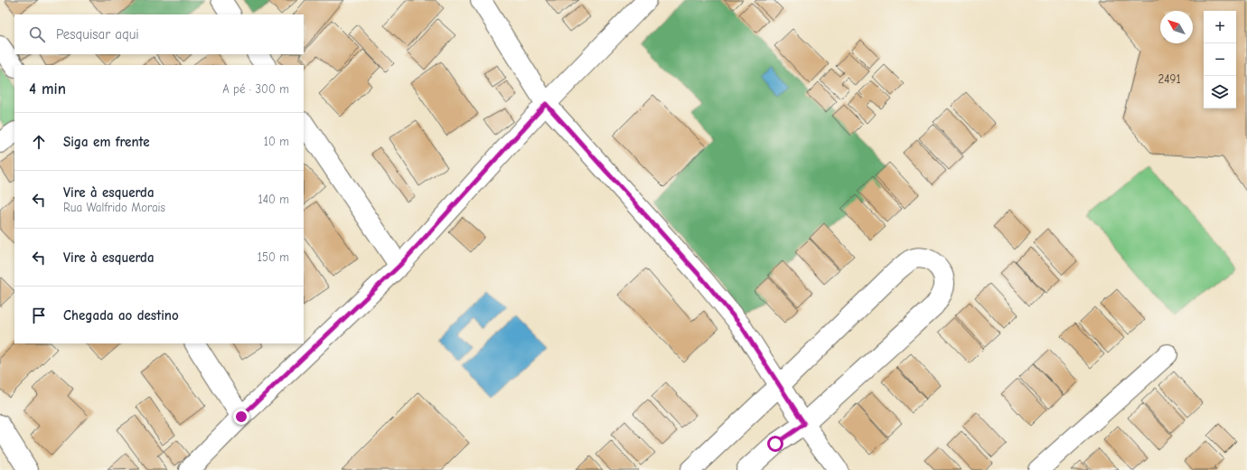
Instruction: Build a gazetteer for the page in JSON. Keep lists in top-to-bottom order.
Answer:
{
  "house_numbers": ["2491"],
  "north": "top left",
  "page": {
    "map_buttons": ["+", "−"],
    "search": "Pesquisar aqui",
    "heading": ["4 min", "A pé · 300 m"],
    "list": [
      ["Siga em frente", "10 m"],
      ["Vire à esquerda", "Rua Walfrido Morais", "140 m"],
      ["Vire à esquerda", "150 m"],
      "Chegada ao destino"
    ]
  }
}
